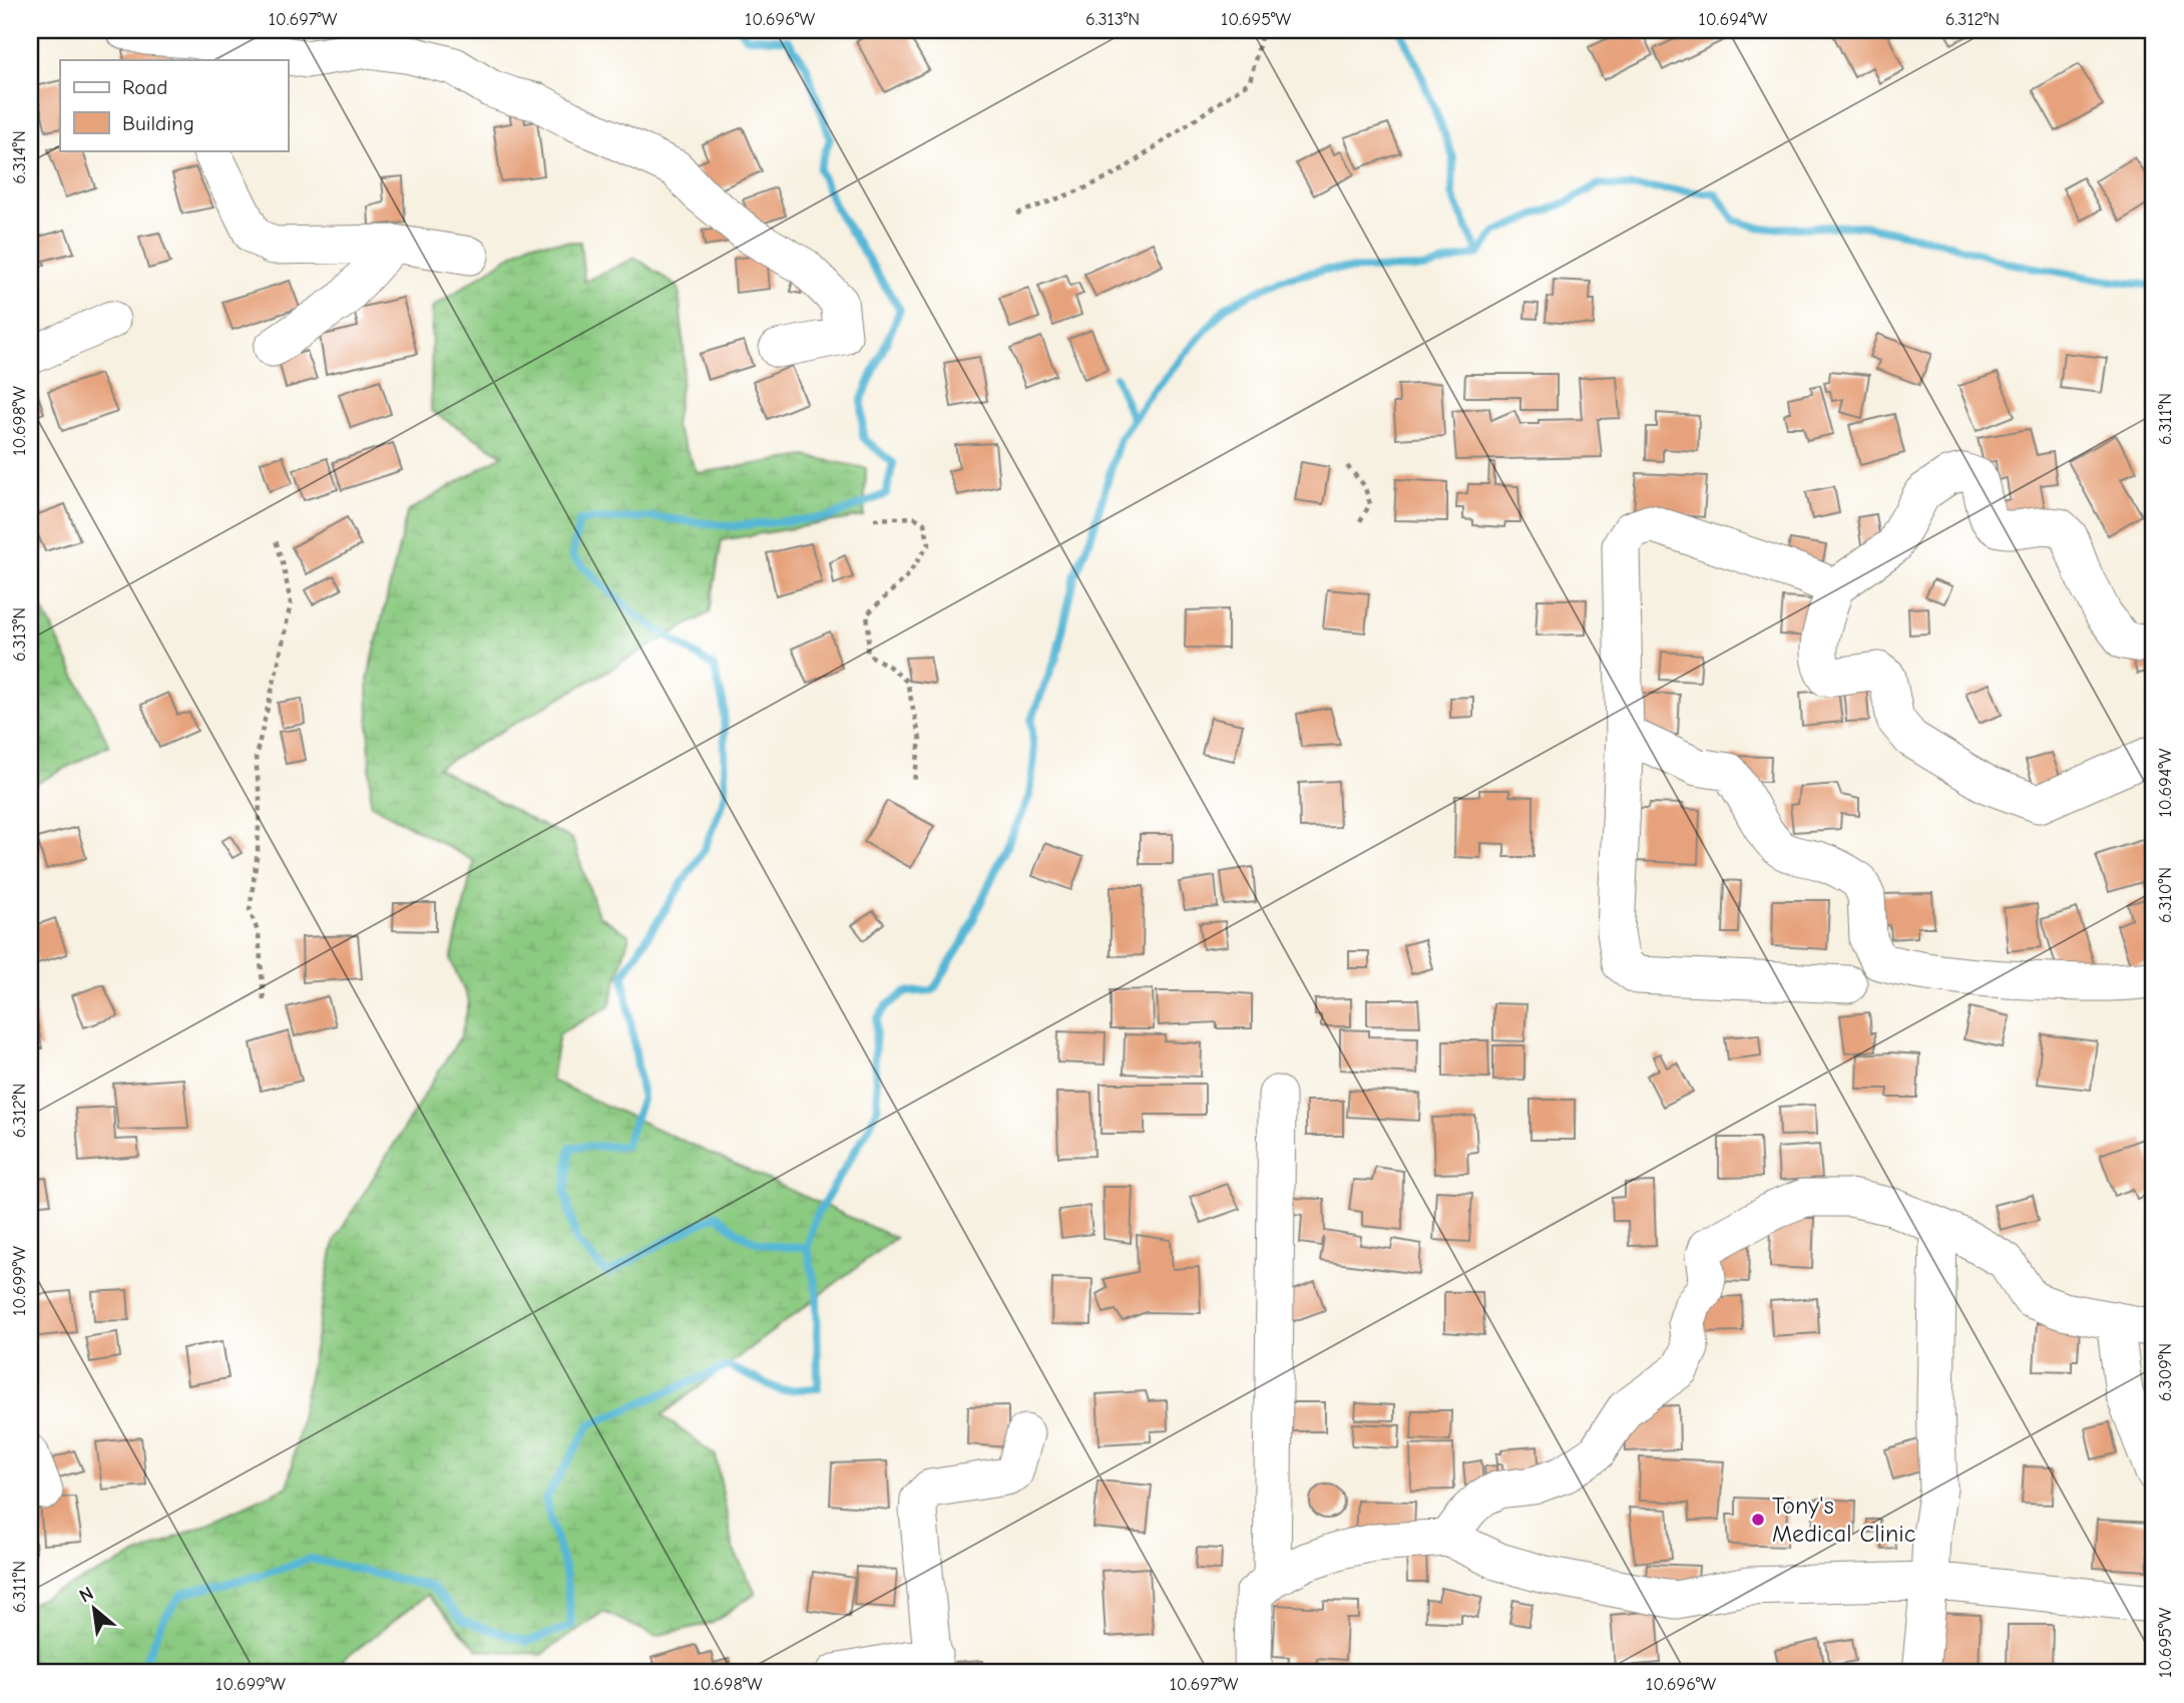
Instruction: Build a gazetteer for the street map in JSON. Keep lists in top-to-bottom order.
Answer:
{
  "places": ["Tony's Medical Clinic"],
  "legend": ["Road", "Building"],
  "north": "top left",
  "coordinates": [
    "10.697°W",
    "10.696°W",
    "6.313°N",
    "10.695°W",
    "10.694°W",
    "6.312°N",
    "6.314°N",
    "6.311°N",
    "10.698°W",
    "6.310°N",
    "10.699°W",
    "6.309°N"
  ]
}
